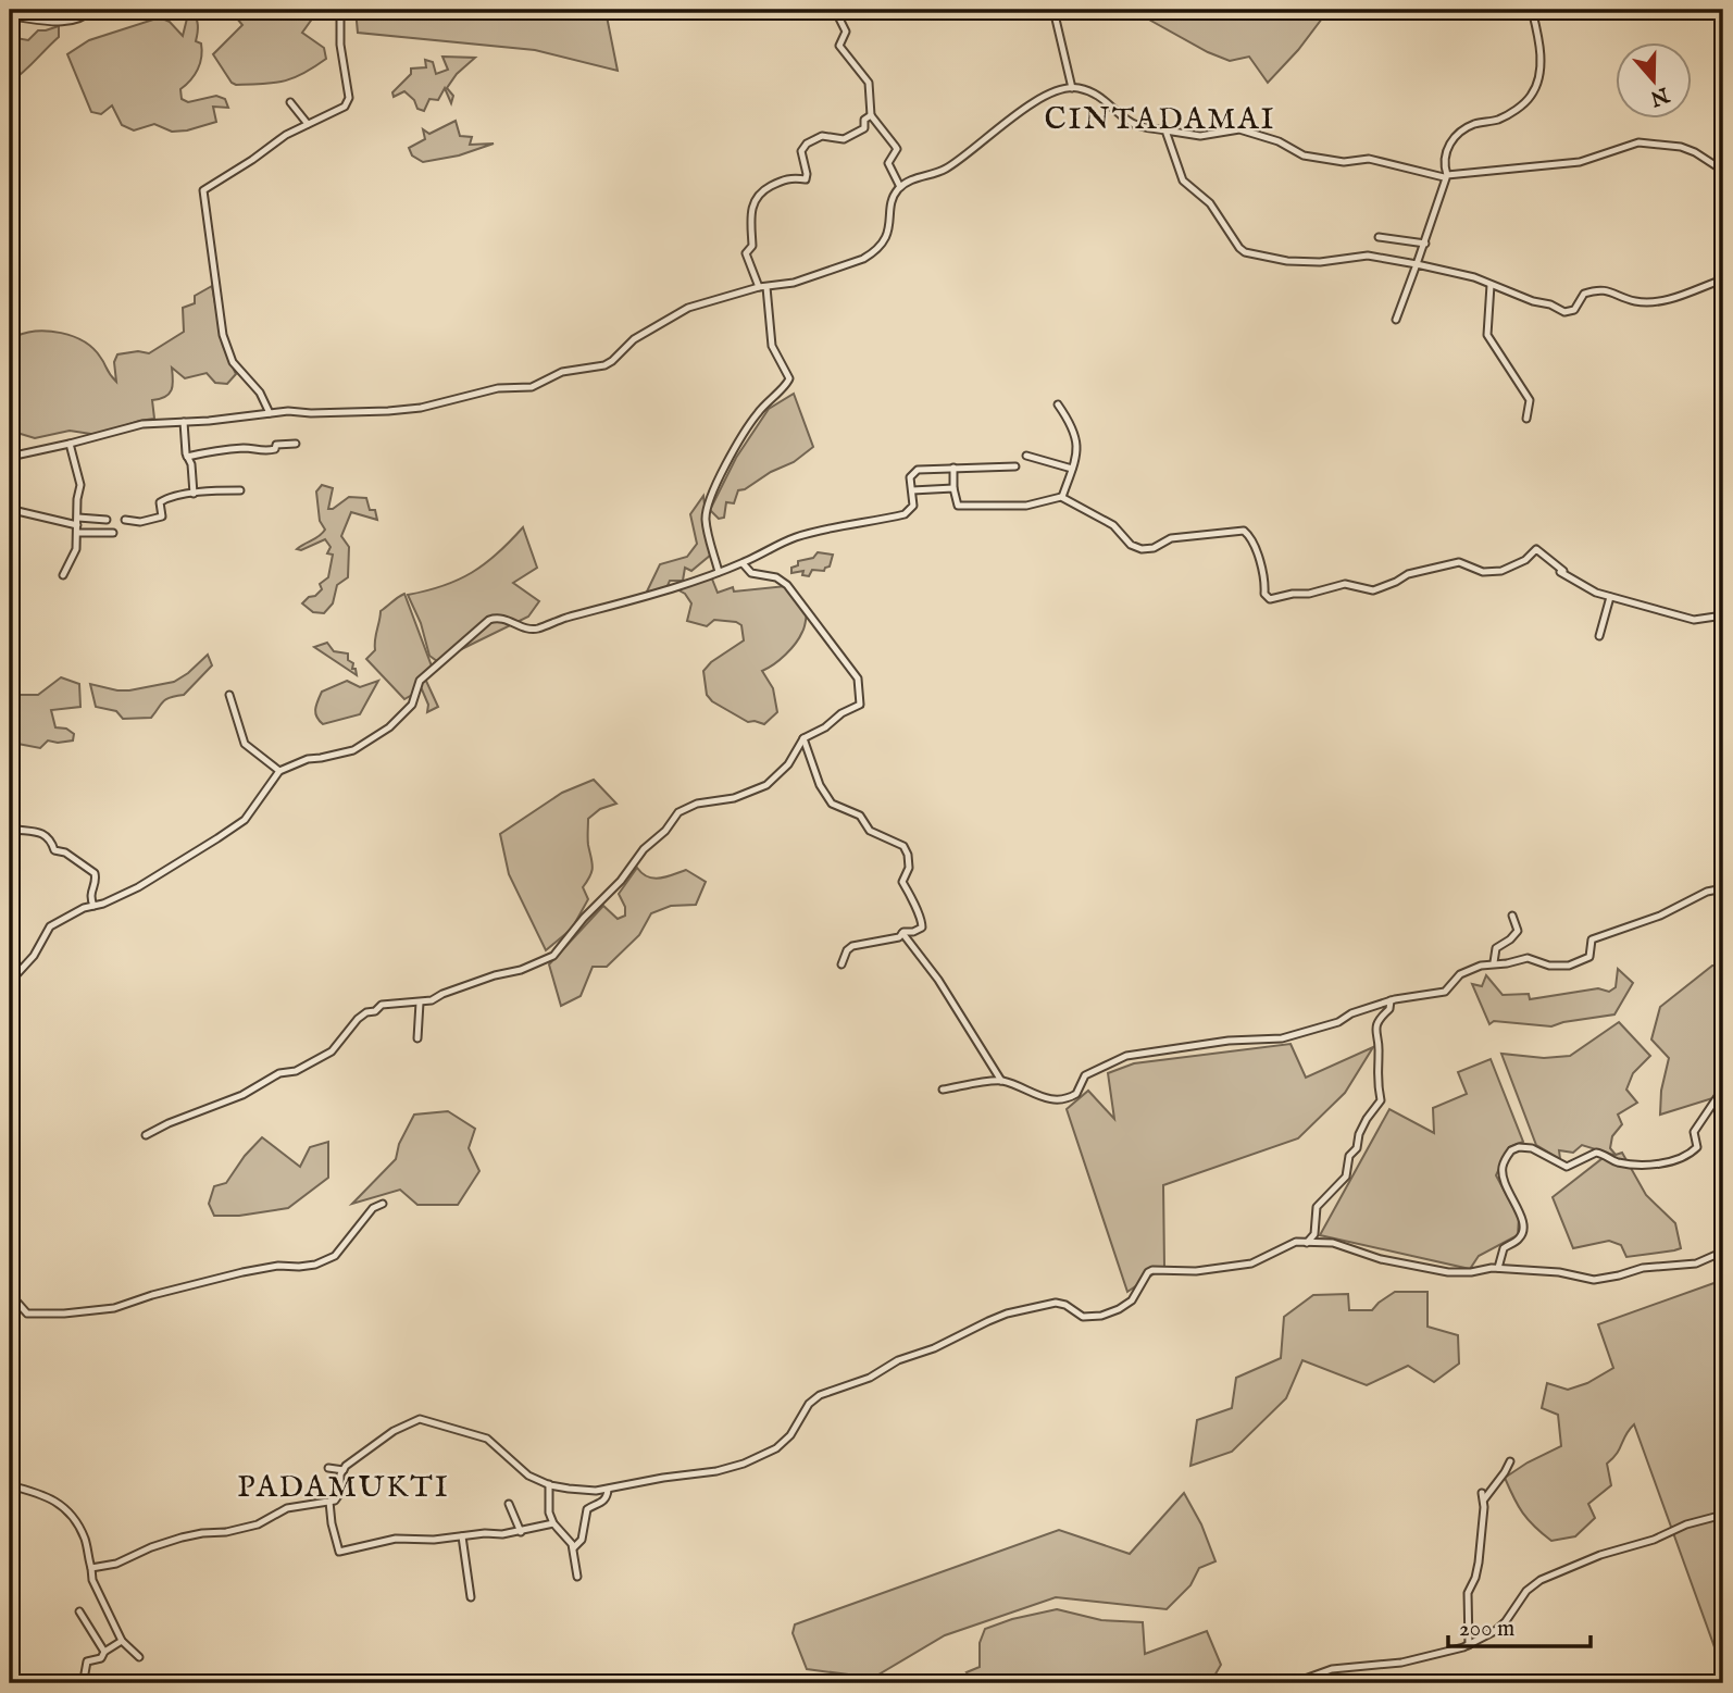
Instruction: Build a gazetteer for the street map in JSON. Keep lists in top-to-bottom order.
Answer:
{
  "districts": ["CINTADAMAI", "PADAMUKTI"],
  "scale_bar": "200 m",
  "north": "bottom"
}
